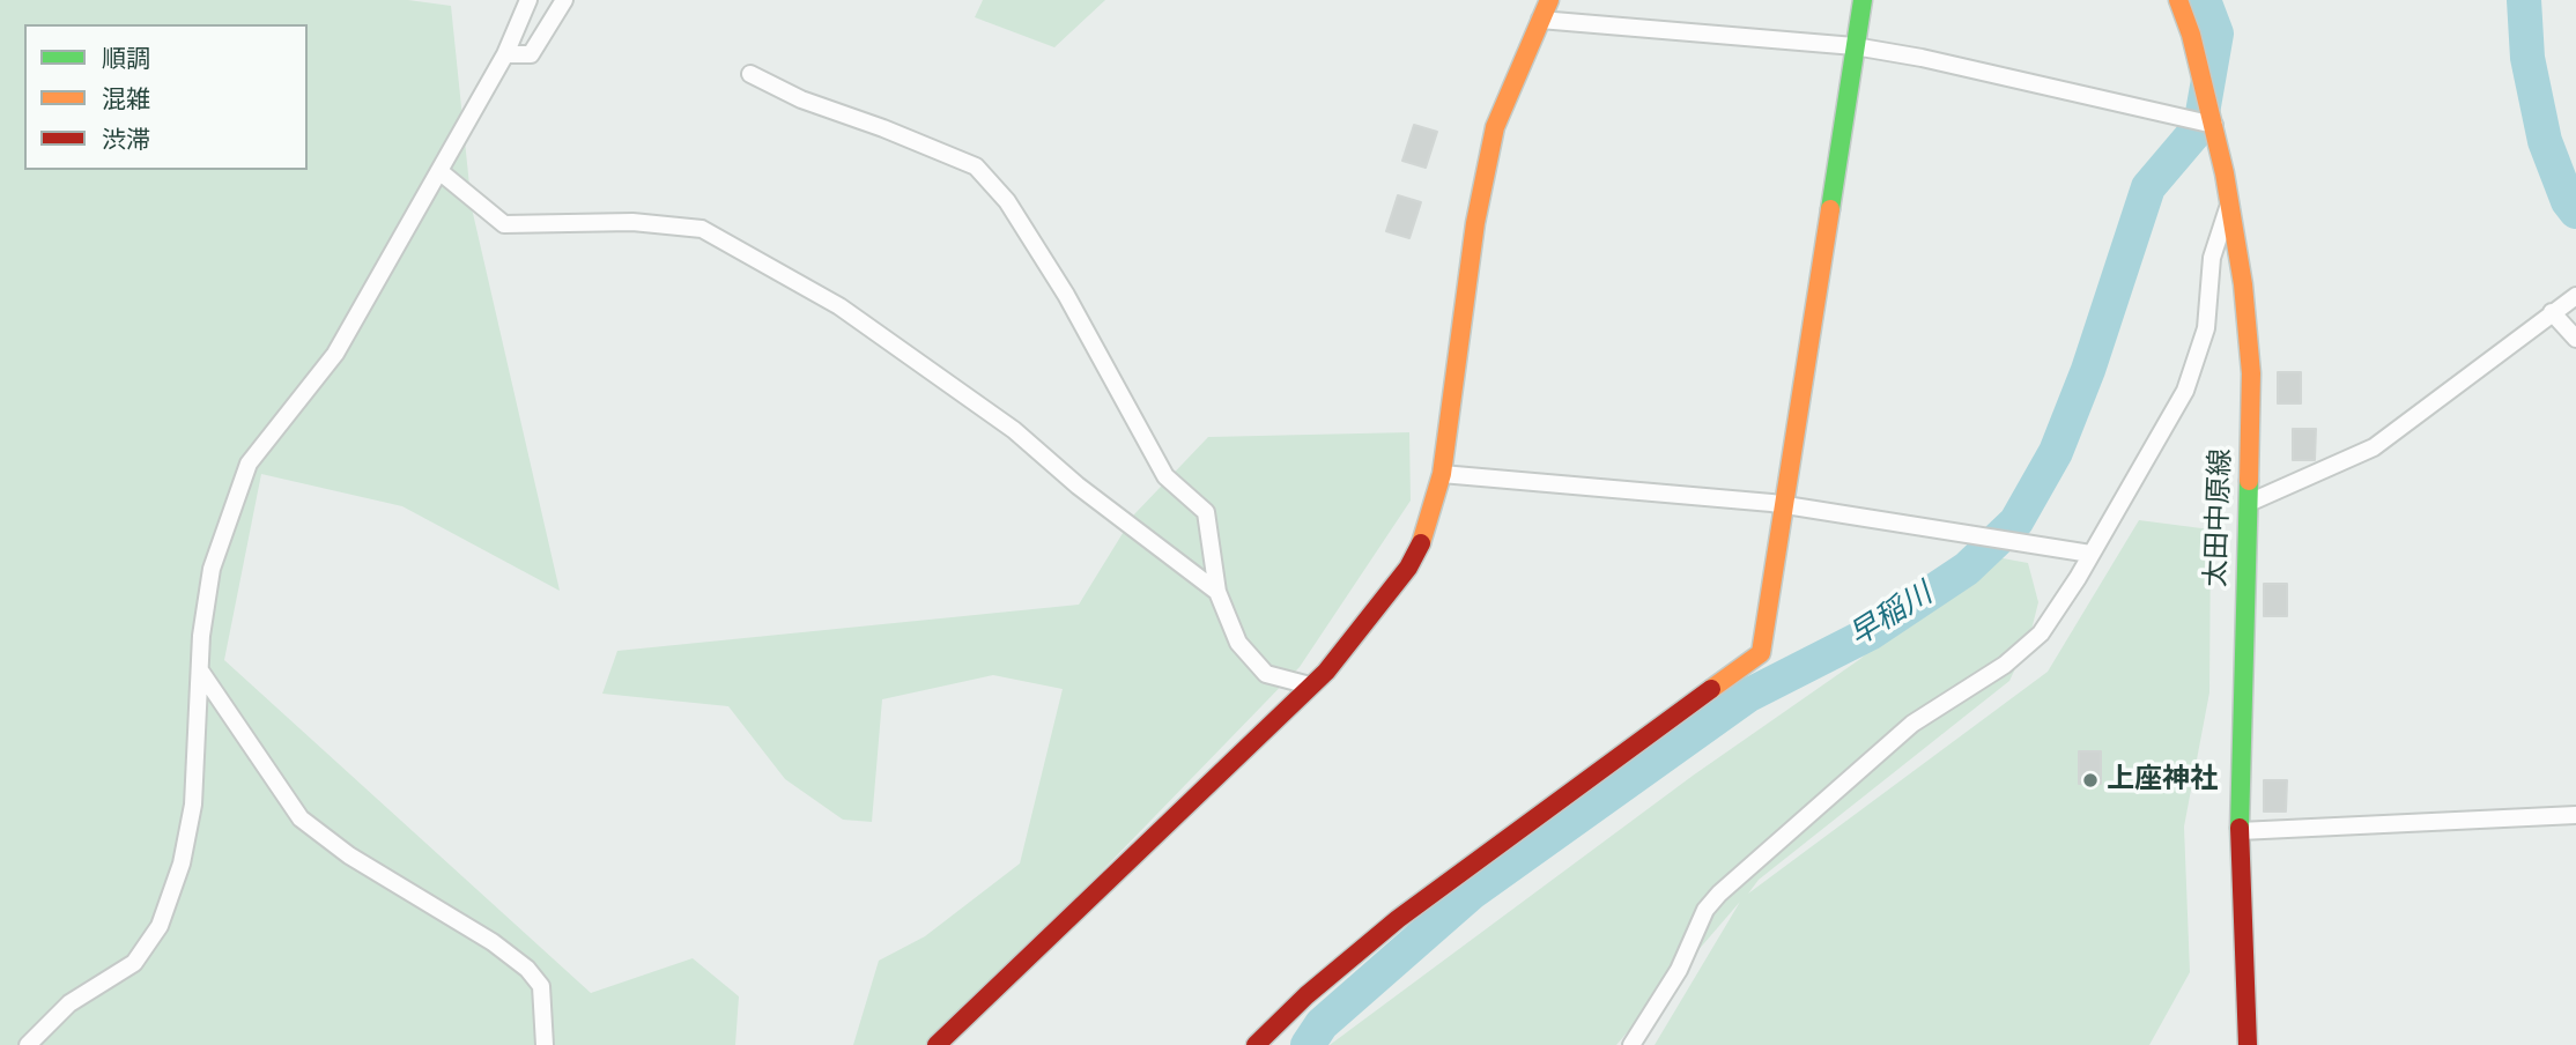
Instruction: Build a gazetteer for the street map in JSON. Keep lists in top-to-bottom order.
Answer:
{
  "streets": {
    "street": ["太田中原線"]
  },
  "water": ["早稲川"],
  "places": ["上座神社"],
  "legend": ["順調", "混雑", "渋滞"]
}
